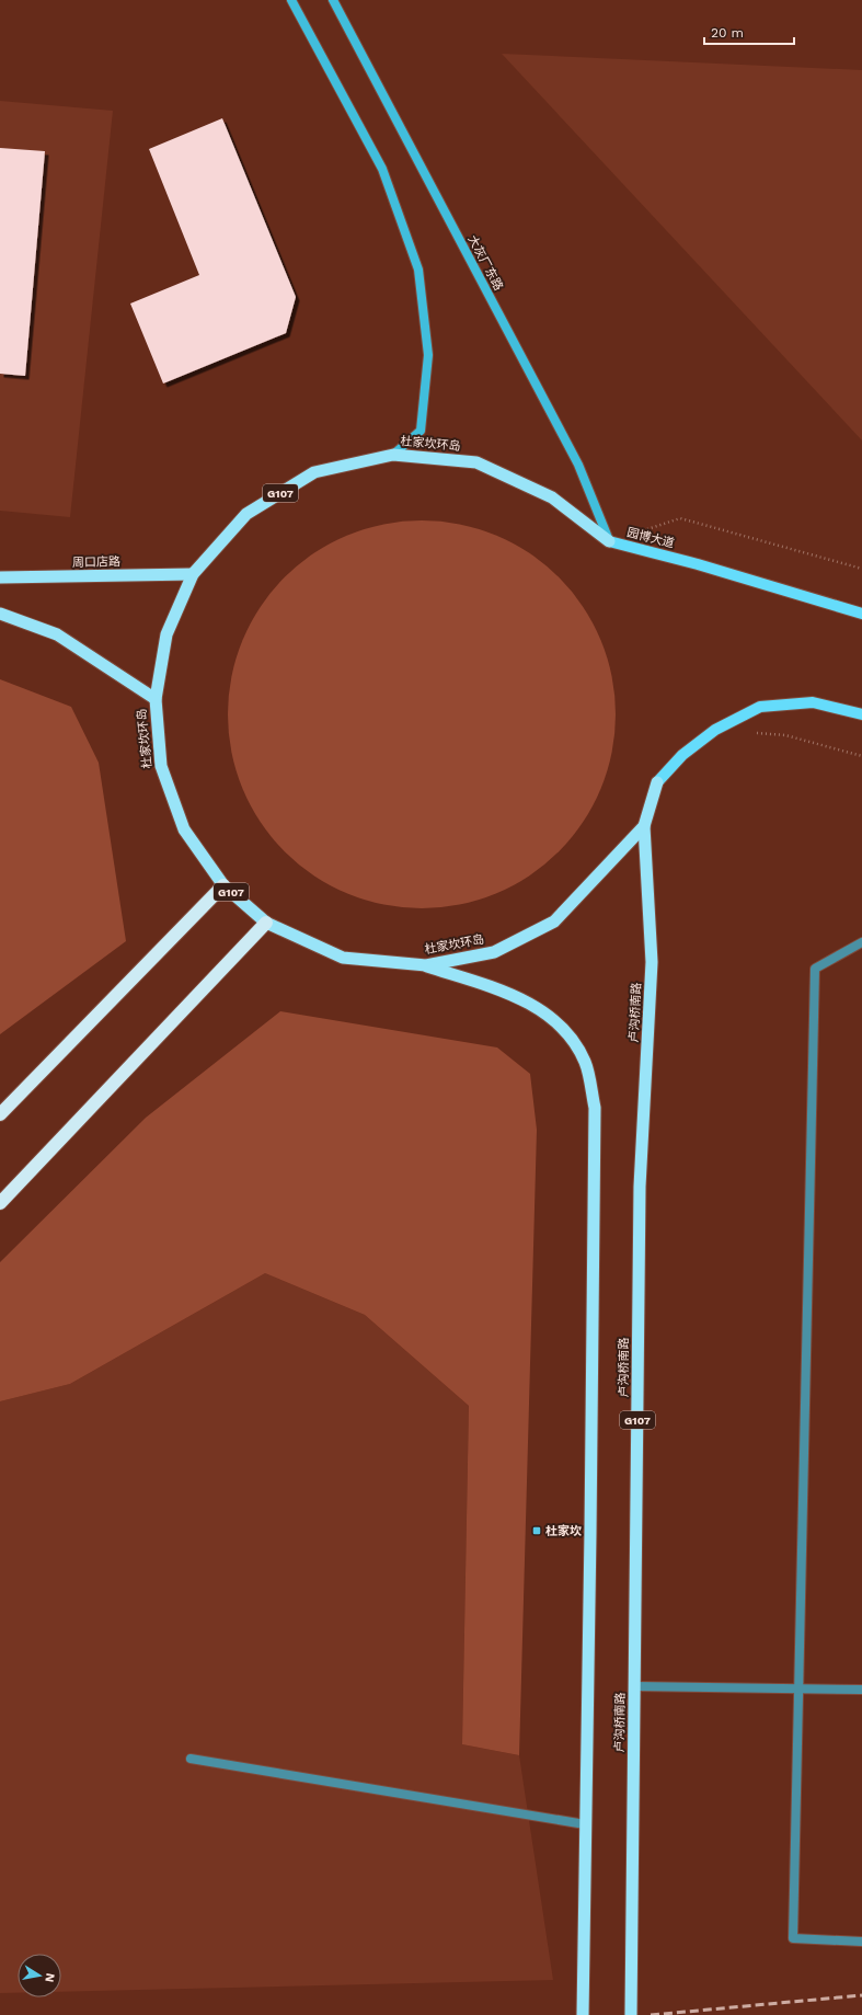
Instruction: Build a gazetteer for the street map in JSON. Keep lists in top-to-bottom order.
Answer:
{
  "streets": {
    "highway": [
      "杜家坎环岛",
      "G107",
      "周口店路",
      "卢沟桥南路"
    ],
    "main road": ["大灰厂东路", "园博大道"]
  },
  "crossings": [
    ["大灰厂东路", "杜家坎环岛"],
    ["大灰厂东路", "园博大道"],
    ["杜家坎环岛", "G107"],
    ["杜家坎环岛", "园博大道"],
    ["杜家坎环岛", "周口店路"],
    ["杜家坎环岛", "卢沟桥南路"]
  ],
  "places": {
    "transit": ["杜家坎"]
  },
  "scale_bar": "20 m",
  "north": "right"
}
